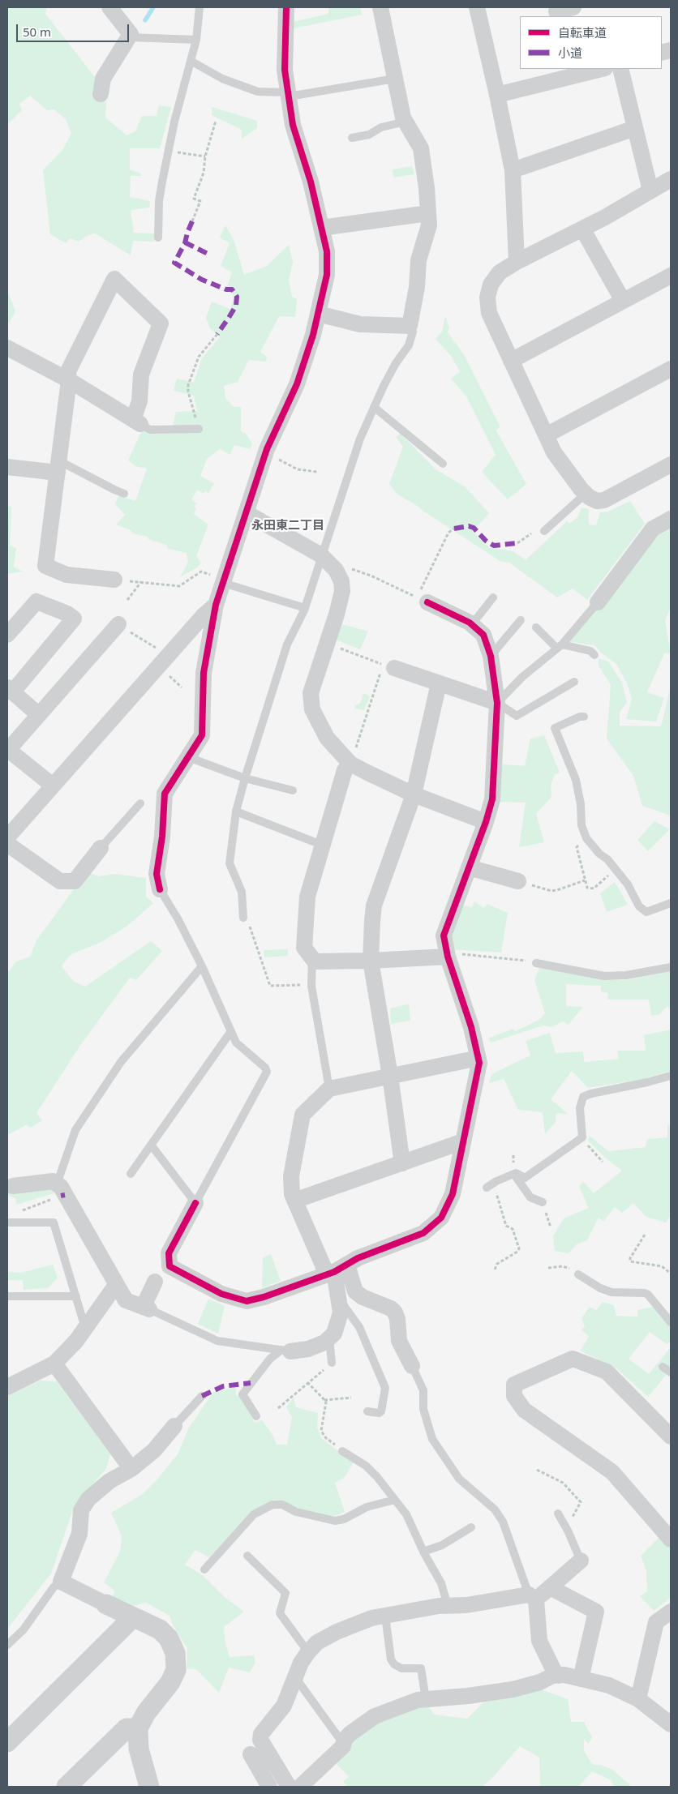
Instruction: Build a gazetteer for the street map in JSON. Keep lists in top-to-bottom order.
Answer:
{
  "districts": ["永田東二丁目"],
  "legend": ["自転車道", "小道"],
  "scale_bar": "50 m"
}
